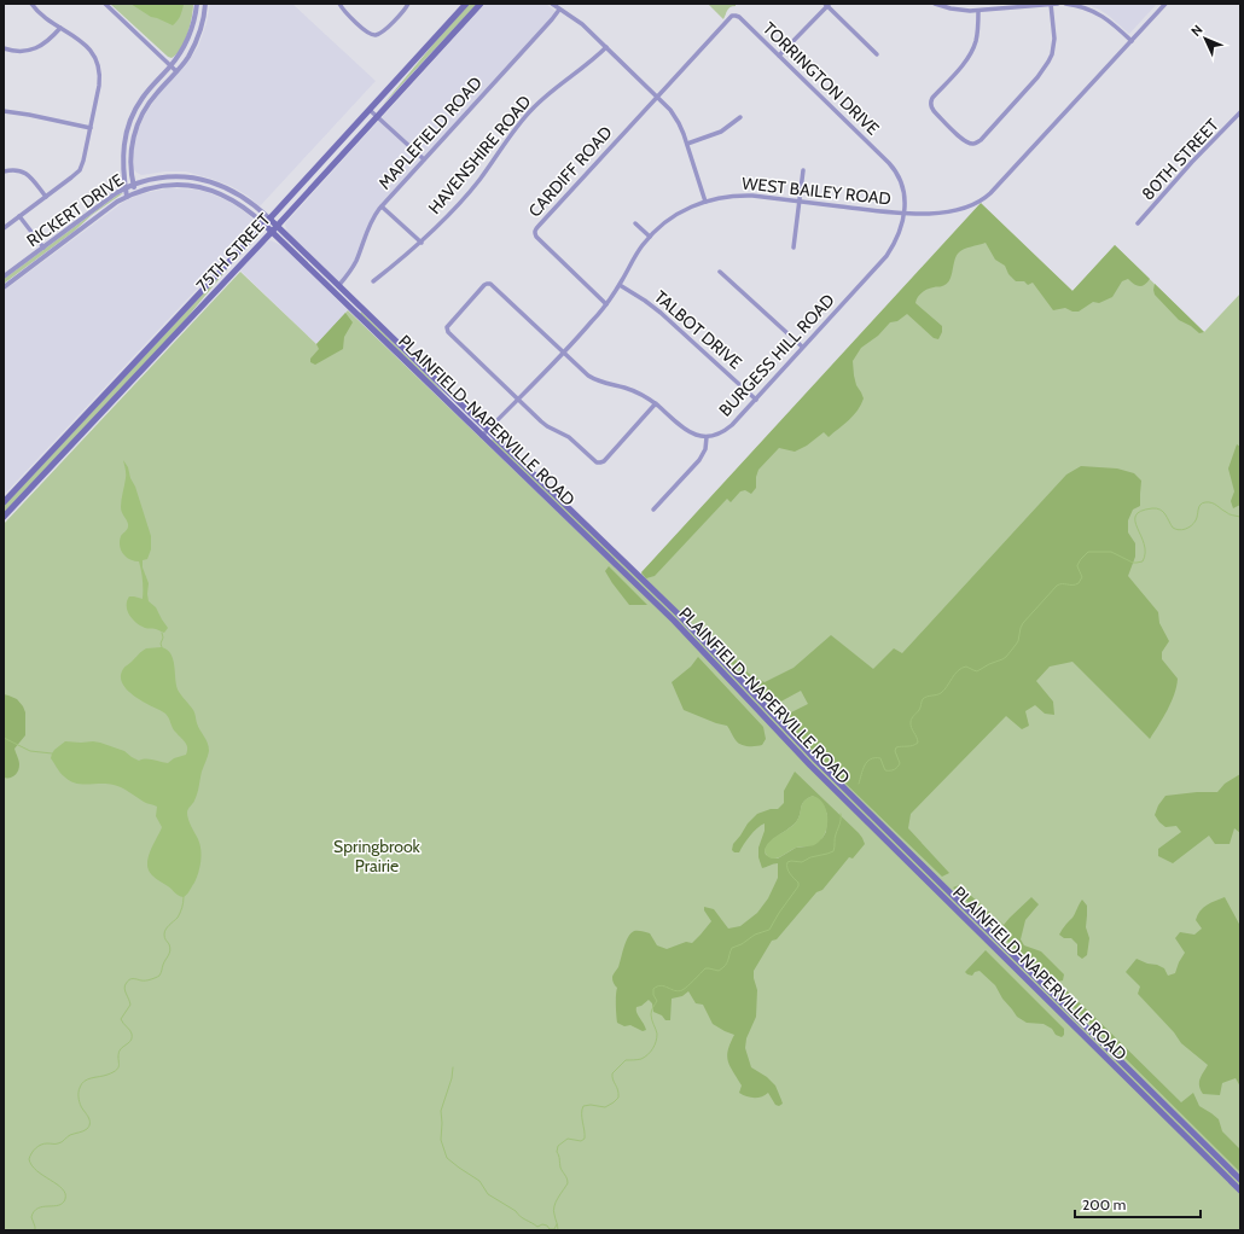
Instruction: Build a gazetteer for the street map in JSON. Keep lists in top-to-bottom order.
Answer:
{
  "streets": {
    "main road": ["75TH STREET", "PLAINFIELD-NAPERVILLE ROAD"],
    "street": [
      "TORRINGTON DRIVE",
      "MAPLEFIELD ROAD",
      "HAVENSHIRE ROAD",
      "80TH STREET",
      "CARDIFF ROAD",
      "WEST BAILEY ROAD",
      "RICKERT DRIVE",
      "TALBOT DRIVE",
      "BURGESS HILL ROAD"
    ]
  },
  "crossings": [
    ["TORRINGTON DRIVE", "CARDIFF ROAD"],
    ["TORRINGTON DRIVE", "WEST BAILEY ROAD"],
    ["TORRINGTON DRIVE", "BURGESS HILL ROAD"],
    ["MAPLEFIELD ROAD", "PLAINFIELD-NAPERVILLE ROAD"],
    ["CARDIFF ROAD", "WEST BAILEY ROAD"],
    ["WEST BAILEY ROAD", "TALBOT DRIVE"],
    ["WEST BAILEY ROAD", "BURGESS HILL ROAD"],
    ["WEST BAILEY ROAD", "PLAINFIELD-NAPERVILLE ROAD"],
    ["RICKERT DRIVE", "75TH STREET"],
    ["RICKERT DRIVE", "PLAINFIELD-NAPERVILLE ROAD"],
    ["75TH STREET", "PLAINFIELD-NAPERVILLE ROAD"],
    ["TALBOT DRIVE", "BURGESS HILL ROAD"]
  ],
  "parks": ["Springbrook Prairie"],
  "scale_bar": "200 m",
  "north": "top left"
}
